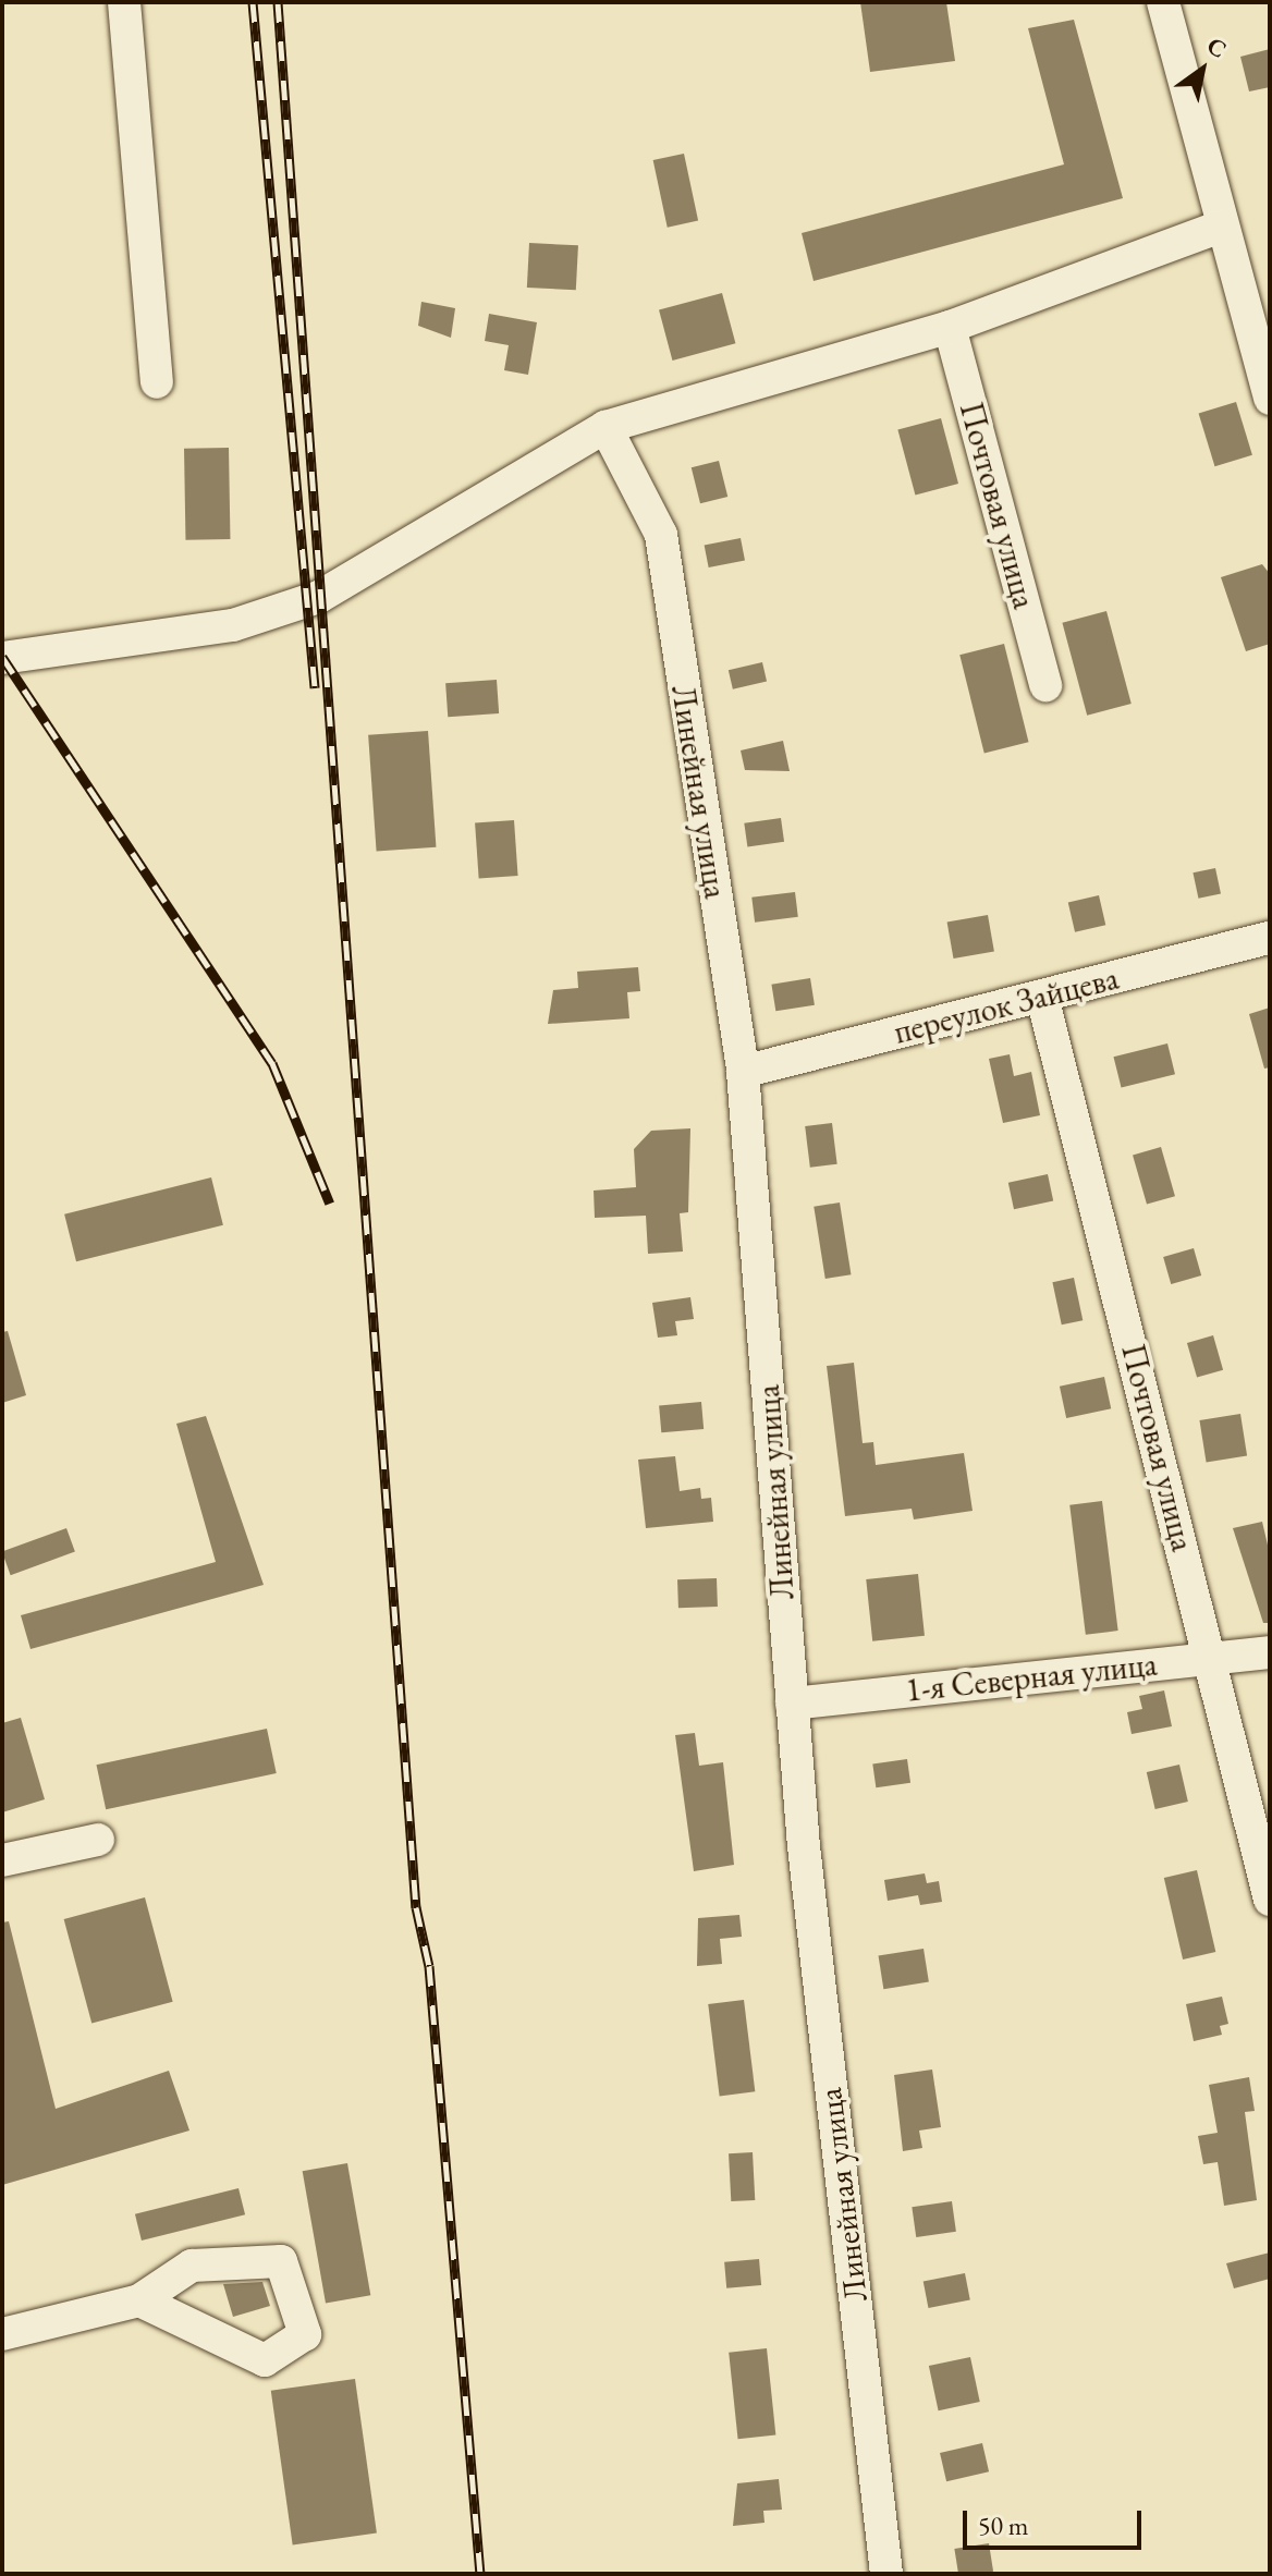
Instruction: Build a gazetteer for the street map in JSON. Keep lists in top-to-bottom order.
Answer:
{
  "streets": {
    "street": [
      "Почтовая улица",
      "Линейная улица",
      "переулок Зайцева",
      "1-я Северная улица"
    ]
  },
  "crossings": [
    ["Почтовая улица", "переулок Зайцева"],
    ["Почтовая улица", "1-я Северная улица"],
    ["Линейная улица", "переулок Зайцева"],
    ["Линейная улица", "1-я Северная улица"]
  ],
  "scale_bar": "50 m",
  "north": "top right"
}
